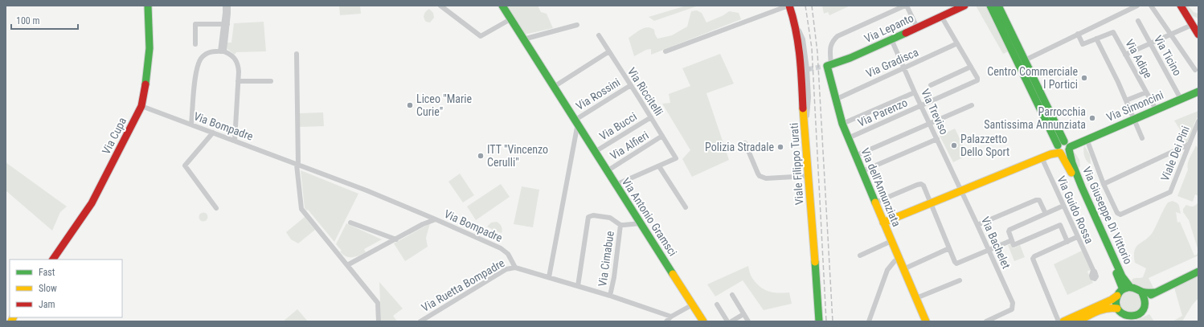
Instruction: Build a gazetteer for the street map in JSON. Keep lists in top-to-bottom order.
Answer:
{
  "streets": {
    "street": [
      "Via Lepanto",
      "Via Ticino",
      "Via Adige",
      "Via Gradisca",
      "Via Riccitelli",
      "Via Rossini",
      "Via Simoncini",
      "Via Treviso",
      "Via Parenzo",
      "Via Bompadre",
      "Via Bucci",
      "Via Cupa",
      "Via Alfieri",
      "Viale Dei Pini",
      "Viale Filippo Turati",
      "Via dell'Annunziata",
      "Via Guido Rossa",
      "Via Giuseppe Di Vittorio",
      "Via Antonio Gramsci",
      "Via Bachelet",
      "Via Cimabue",
      "Via Ruetta Bompadre"
    ]
  },
  "crossings": [
    ["Via Lepanto", "Via Treviso"],
    ["Via Lepanto", "Via dell'Annunziata"],
    ["Via Ticino", "Via Simoncini"],
    ["Via Adige", "Via Simoncini"],
    ["Via Gradisca", "Via Treviso"],
    ["Via Gradisca", "Via dell'Annunziata"],
    ["Via Riccitelli", "Via Rossini"],
    ["Via Riccitelli", "Via Bucci"],
    ["Via Riccitelli", "Via Alfieri"],
    ["Via Rossini", "Via Antonio Gramsci"],
    ["Via Simoncini", "Via Giuseppe Di Vittorio"],
    ["Via Treviso", "Via Parenzo"],
    ["Via Treviso", "Via Bachelet"],
    ["Via Parenzo", "Via dell'Annunziata"],
    ["Via Bompadre", "Via Cupa"],
    ["Via Bompadre", "Via Ruetta Bompadre"],
    ["Via Bucci", "Via Antonio Gramsci"],
    ["Via Alfieri", "Via Antonio Gramsci"]
  ],
  "places": [
    "Centro Commerciale I Portici",
    "Liceo \"Marie Curie\"",
    "Parrocchia Santissima Annunziata",
    "Palazzetto Dello Sport",
    "Polizia Stradale",
    "ITT \"Vincenzo Cerulli\""
  ],
  "legend": ["Fast", "Slow", "Jam"],
  "scale_bar": "100 m"
}
